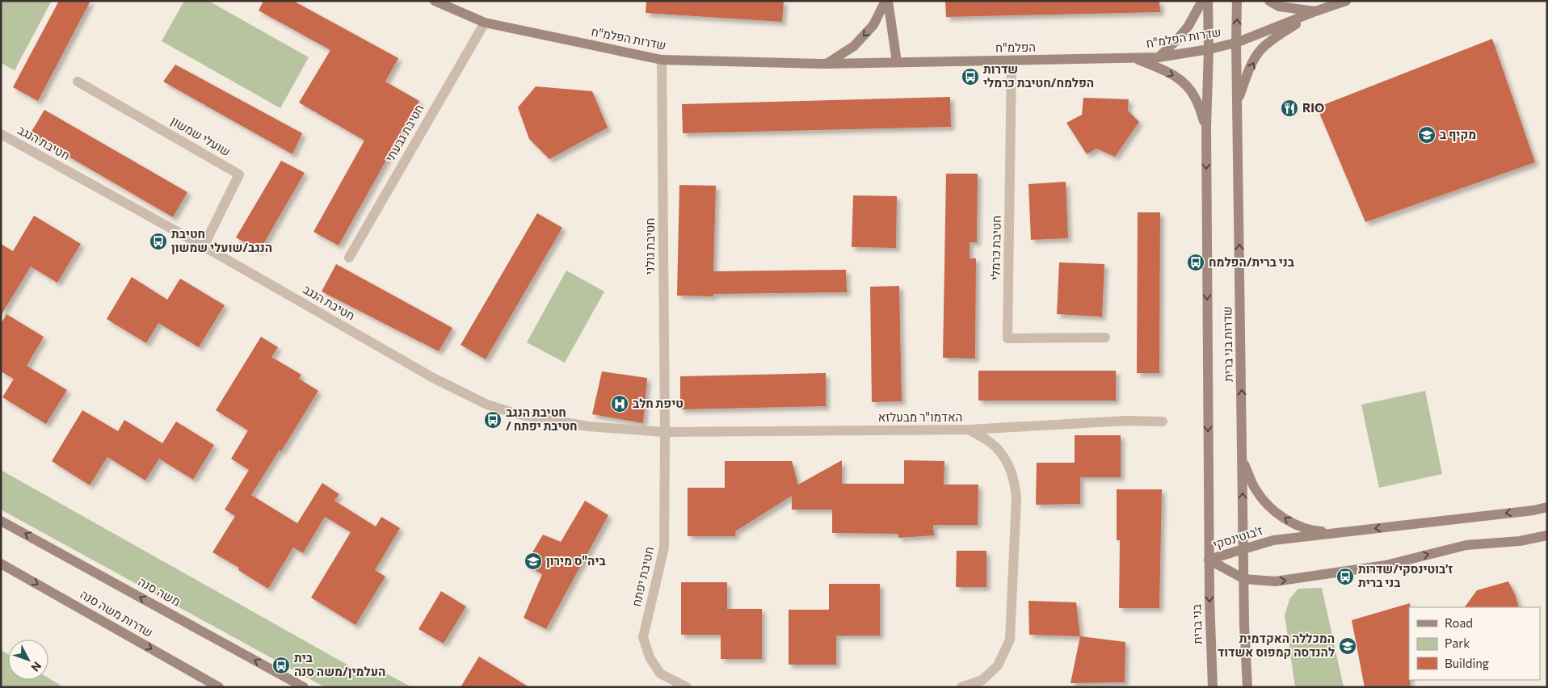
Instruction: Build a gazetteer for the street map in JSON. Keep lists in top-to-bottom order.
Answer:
{
  "streets": {
    "main road": [
      "שדרות הפלמ\"ח",
      "הפלמ\"ח",
      "שדרות בני ברית",
      "ז'בוטינסקי",
      "משה סנה",
      "שדרות משה סנה",
      "בני ברית"
    ],
    "street": [
      "חטיבת גבעתי",
      "שועלי שמשון",
      "חטיבת הנגב",
      "חטיבת גולני",
      "חטיבת כרמלי",
      "האדמו\"ר מבעלזא",
      "חטיבת יפתח"
    ]
  },
  "crossings": [
    ["שדרות הפלמ\"ח", "הפלמ\"ח"],
    ["שדרות הפלמ\"ח", "חטיבת גבעתי"],
    ["שדרות הפלמ\"ח", "חטיבת גולני"],
    ["שדרות הפלמ\"ח", "שדרות בני ברית"],
    ["הפלמ\"ח", "חטיבת כרמלי"],
    ["שועלי שמשון", "חטיבת הנגב"],
    ["חטיבת הנגב", "חטיבת גולני"],
    ["חטיבת הנגב", "האדמו\"ר מבעלזא"],
    ["חטיבת הנגב", "חטיבת יפתח"],
    ["חטיבת גולני", "האדמו\"ר מבעלזא"],
    ["חטיבת גולני", "חטיבת יפתח"],
    ["שדרות בני ברית", "ז'בוטינסקי"],
    ["שדרות בני ברית", "בני ברית"],
    ["האדמו\"ר מבעלזא", "חטיבת יפתח"],
    ["ז'בוטינסקי", "בני ברית"]
  ],
  "one_way": ["משה סנה", "שדרות משה סנה", "בני ברית"],
  "places": {
    "bus stop": [
      "שדרות הפלמח/חטיבת כרמלי",
      "חטיבת הנגב/שועלי שמשון",
      "בני ברית/הפלמח",
      "חטיבת הנגב / חטיבת יפתח",
      "ז׳בוטינסקי/שדרות בני ברית",
      "בית העלמין/משה סנה"
    ],
    "restaurant": ["RIO"],
    "school or university": ["מקיף ב", "ביה\"ס מירון", "המכללה האקדמית להנדסה קמפוס אשדוד"],
    "hospital": ["טיפת חלב"]
  },
  "legend": ["Road", "Park", "Building"],
  "north": "bottom right"
}
